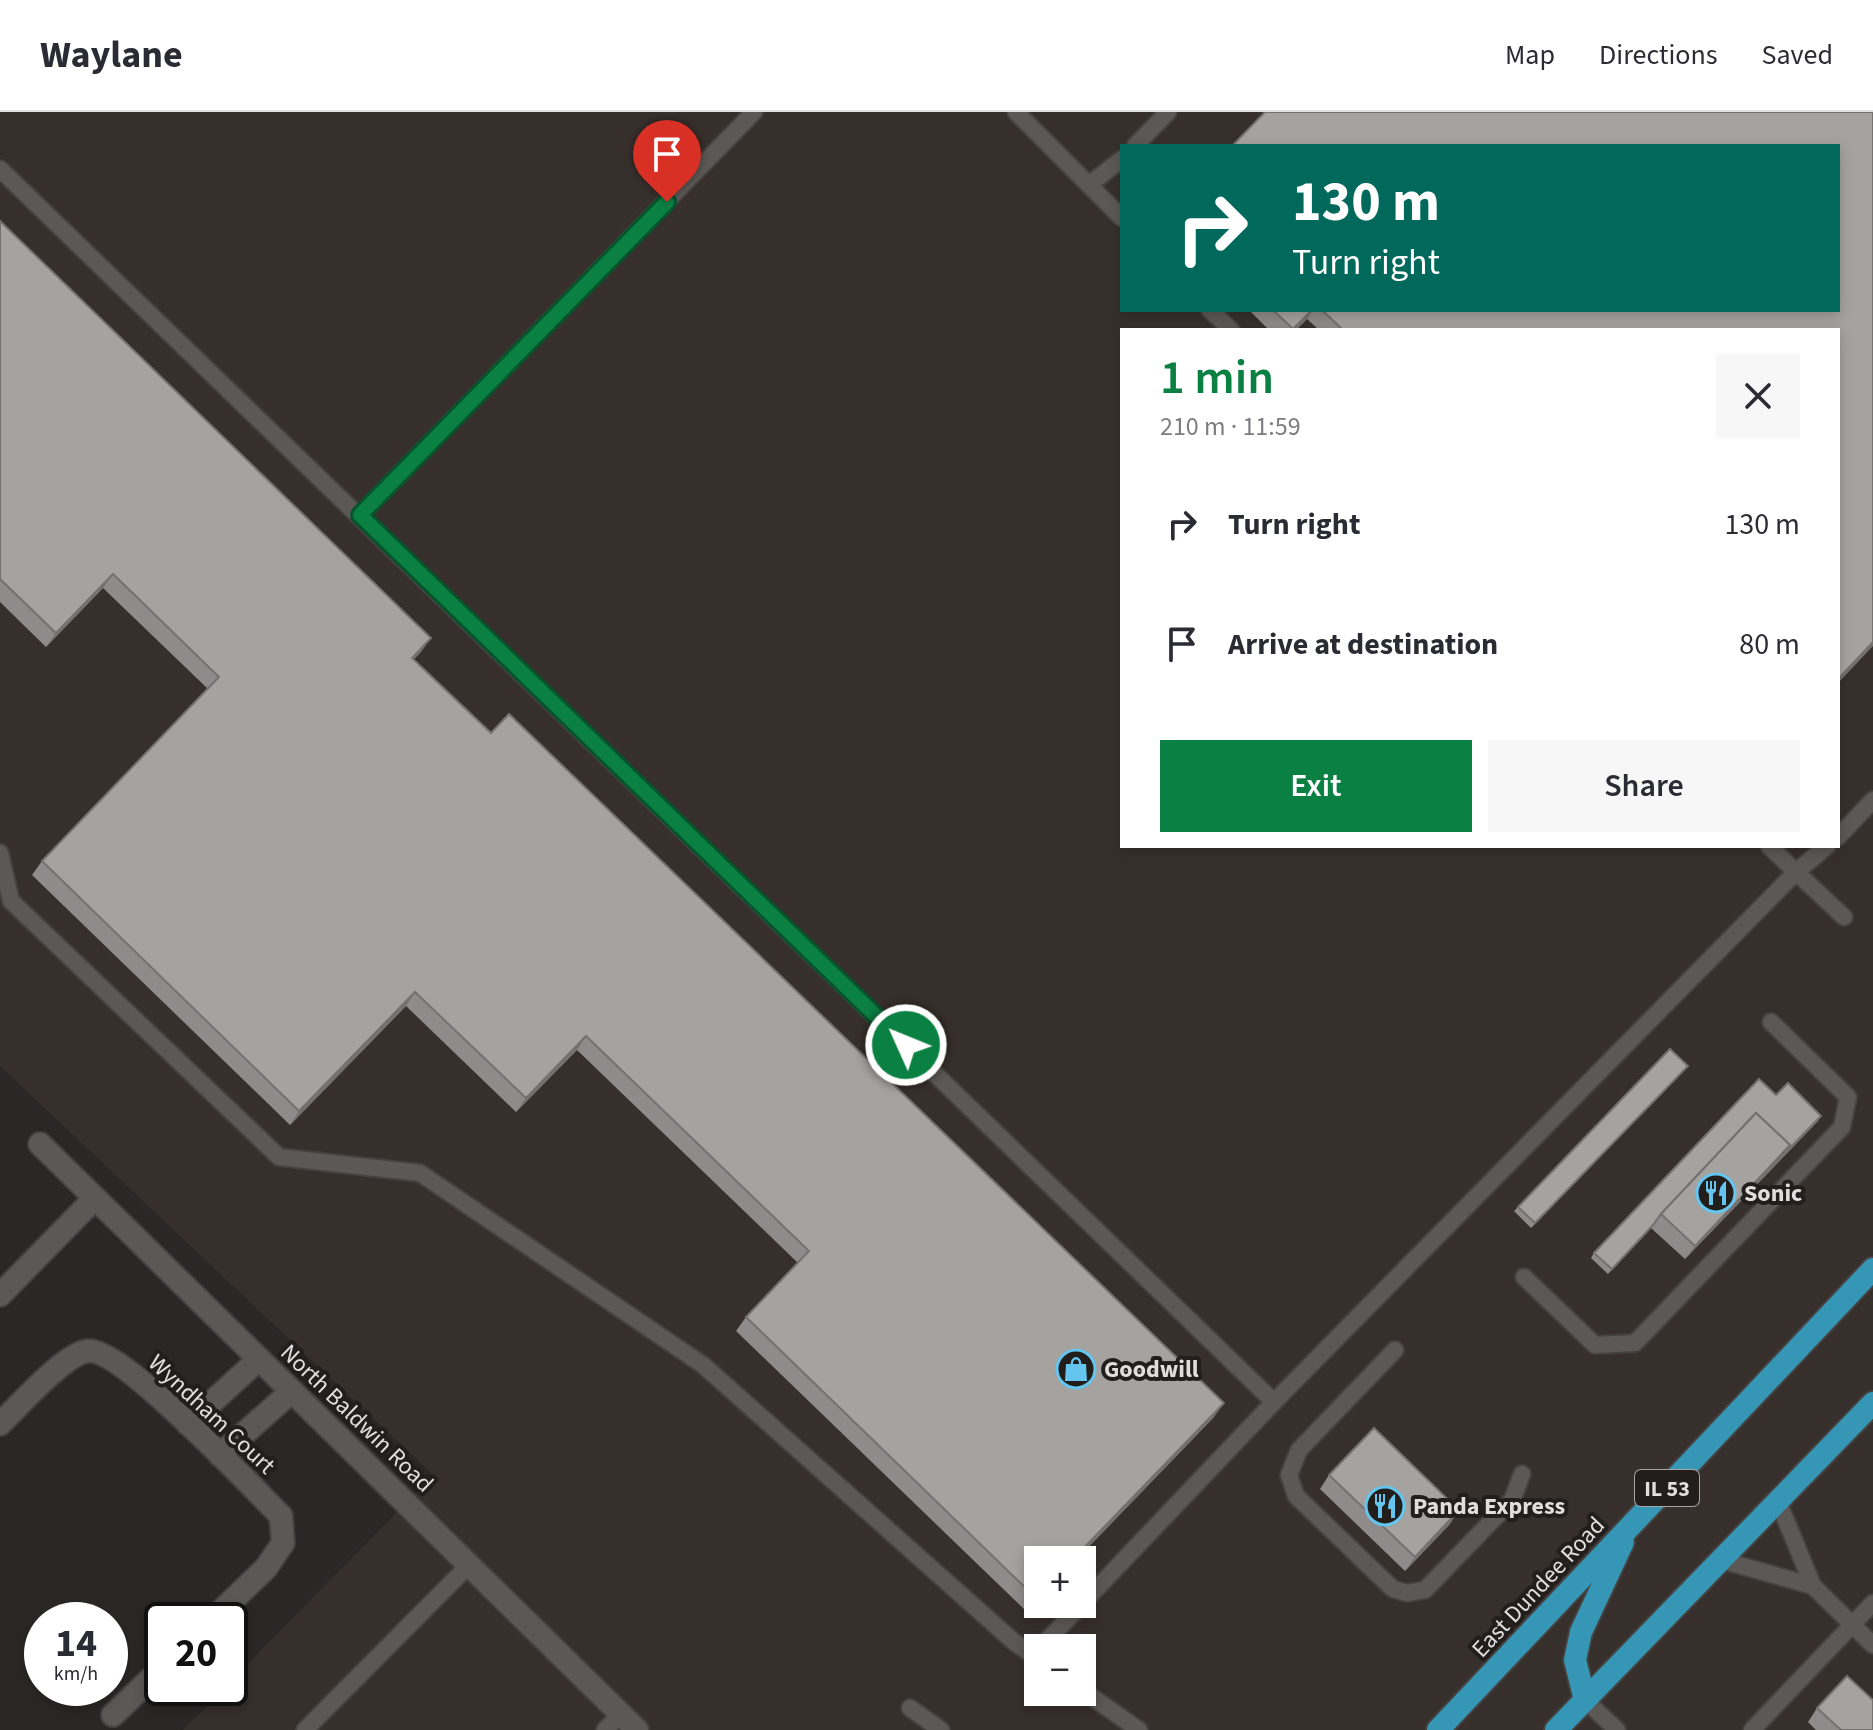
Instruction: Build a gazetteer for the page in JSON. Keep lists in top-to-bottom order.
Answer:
{
  "streets": {
    "main road": ["IL 53", "East Dundee Road"],
    "street": ["Wyndham Court", "North Baldwin Road"]
  },
  "places": {
    "restaurant": ["Sonic", "Panda Express"],
    "shop": ["Goodwill"]
  },
  "page": {
    "header": "Waylane",
    "nav": ["Map", "Directions", "Saved"],
    "turn": ["130 m", "Turn right"],
    "heading": ["1 min", "210 m · 11:59"],
    "list": [
      {
        "name": "Turn right",
        "value": "130 m"
      },
      {
        "name": "Arrive at destination",
        "value": "80 m"
      }
    ],
    "buttons": ["Exit", "Share"],
    "map_buttons": ["+", "−"],
    "speed": "14 km/h",
    "limit": "20"
  }
}
